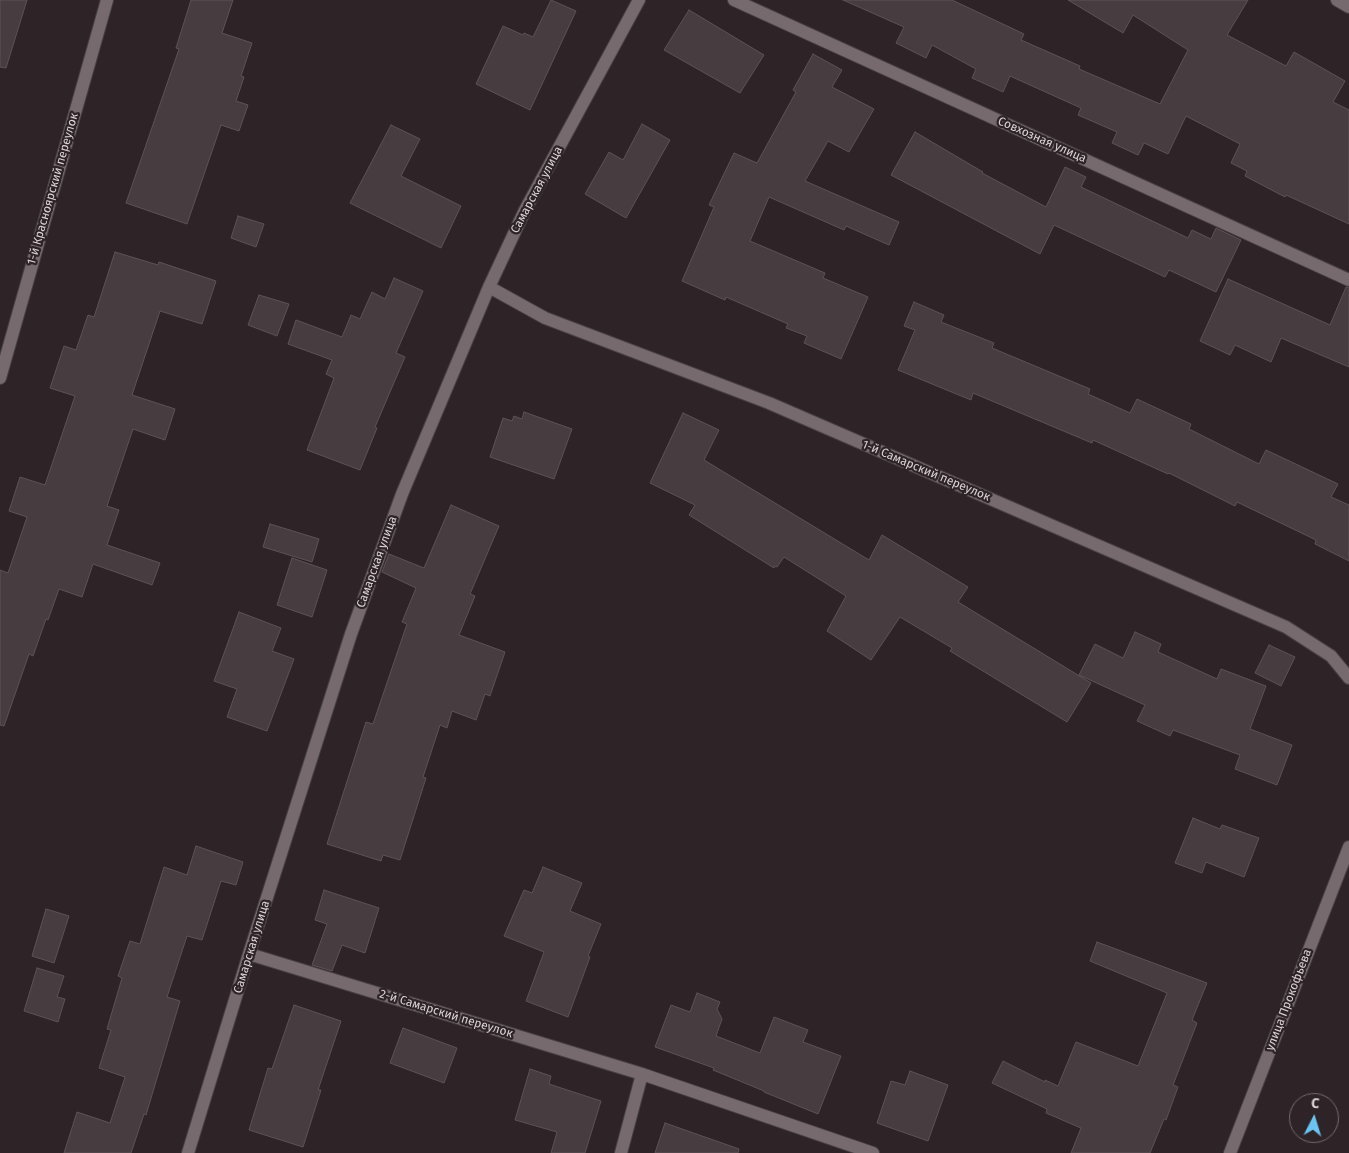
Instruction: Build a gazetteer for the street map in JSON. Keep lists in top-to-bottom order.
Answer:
{
  "streets": {
    "street": [
      "Совхозная улица",
      "1-й Красноярский переулок",
      "Самарская улица",
      "1-й Самарский переулок",
      "улица Прокофьева",
      "2-й Самарский переулок"
    ]
  },
  "crossings": [
    ["Самарская улица", "1-й Самарский переулок"],
    ["Самарская улица", "2-й Самарский переулок"]
  ],
  "north": "top"
}
